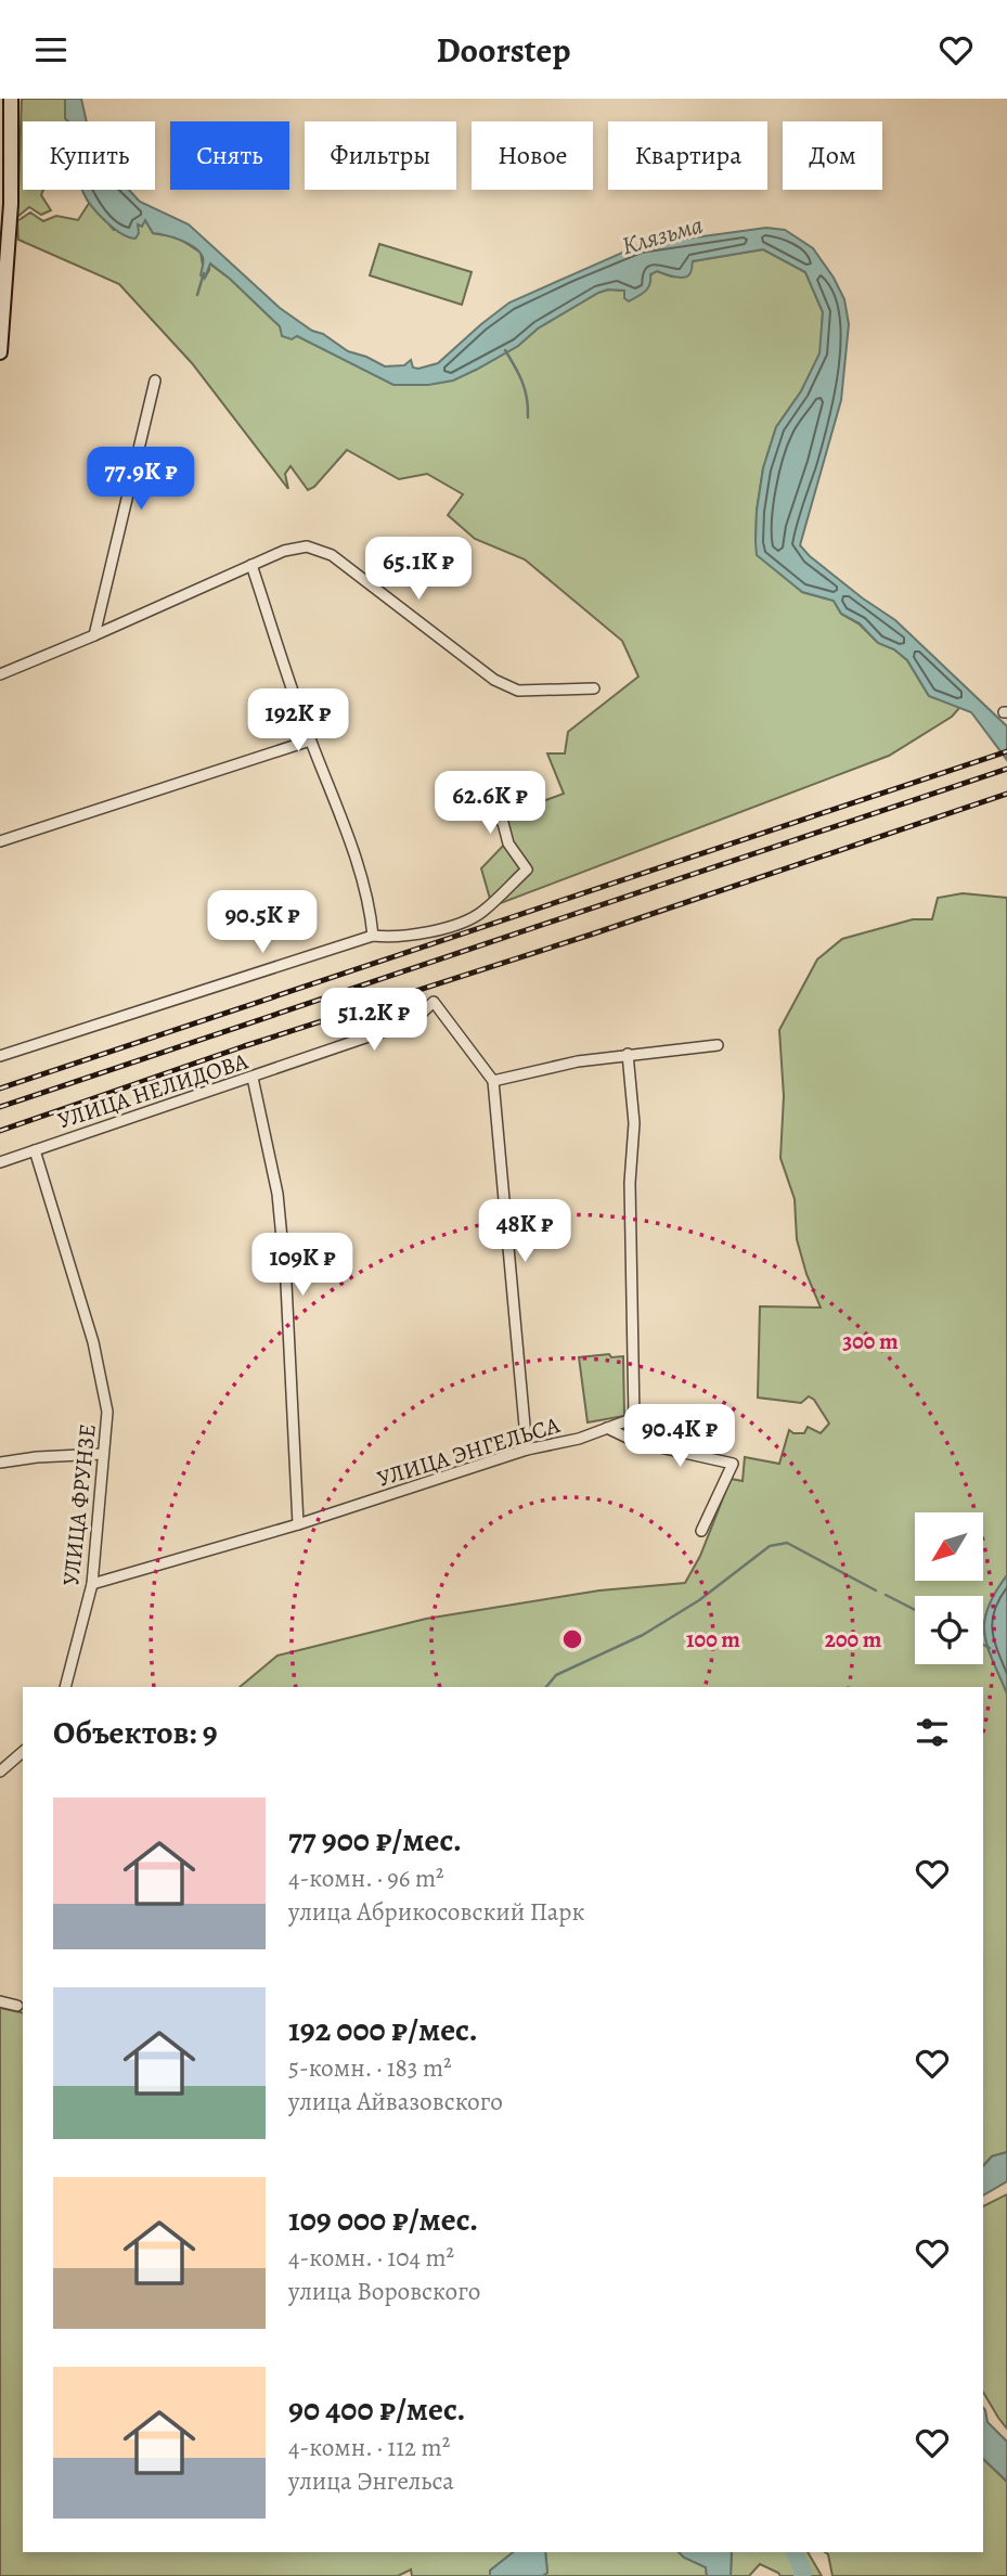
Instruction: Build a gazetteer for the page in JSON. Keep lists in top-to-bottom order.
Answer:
{
  "streets": {
    "street": ["УЛИЦА НЕЛИДОВА", "УЛИЦА ЭНГЕЛЬСА", "УЛИЦА ФРУНЗЕ"]
  },
  "crossings": [
    ["УЛИЦА НЕЛИДОВА", "УЛИЦА ФРУНЗЕ"],
    ["УЛИЦА ЭНГЕЛЬСА", "УЛИЦА ФРУНЗЕ"]
  ],
  "water": ["Клязьма"],
  "north": "bottom left",
  "page": {
    "header": "Doorstep",
    "chip": [
      "Купить",
      "Снять",
      "Фильтры",
      "Новое",
      "Квартира",
      "Дом"
    ],
    "price": [
      "77.9K ₽",
      "65.1K ₽",
      "192K ₽",
      "62.6K ₽",
      "90.5K ₽",
      "51.2K ₽",
      "48K ₽",
      "109K ₽",
      "90.4K ₽"
    ],
    "heading": "Объектов: 9",
    "list": [
      {
        "name": "77 900 ₽/мес.",
        "note": "4-комн. · 96 m² · улица Абрикосовский Парк"
      },
      {
        "name": "192 000 ₽/мес.",
        "note": "5-комн. · 183 m² · улица Айвазовского"
      },
      {
        "name": "109 000 ₽/мес.",
        "note": "4-комн. · 104 m² · улица Воровского"
      },
      {
        "name": "90 400 ₽/мес.",
        "note": "4-комн. · 112 m² · улица Энгельса"
      }
    ]
  },
  "rings": ["300 m", "100 m", "200 m"]
}
